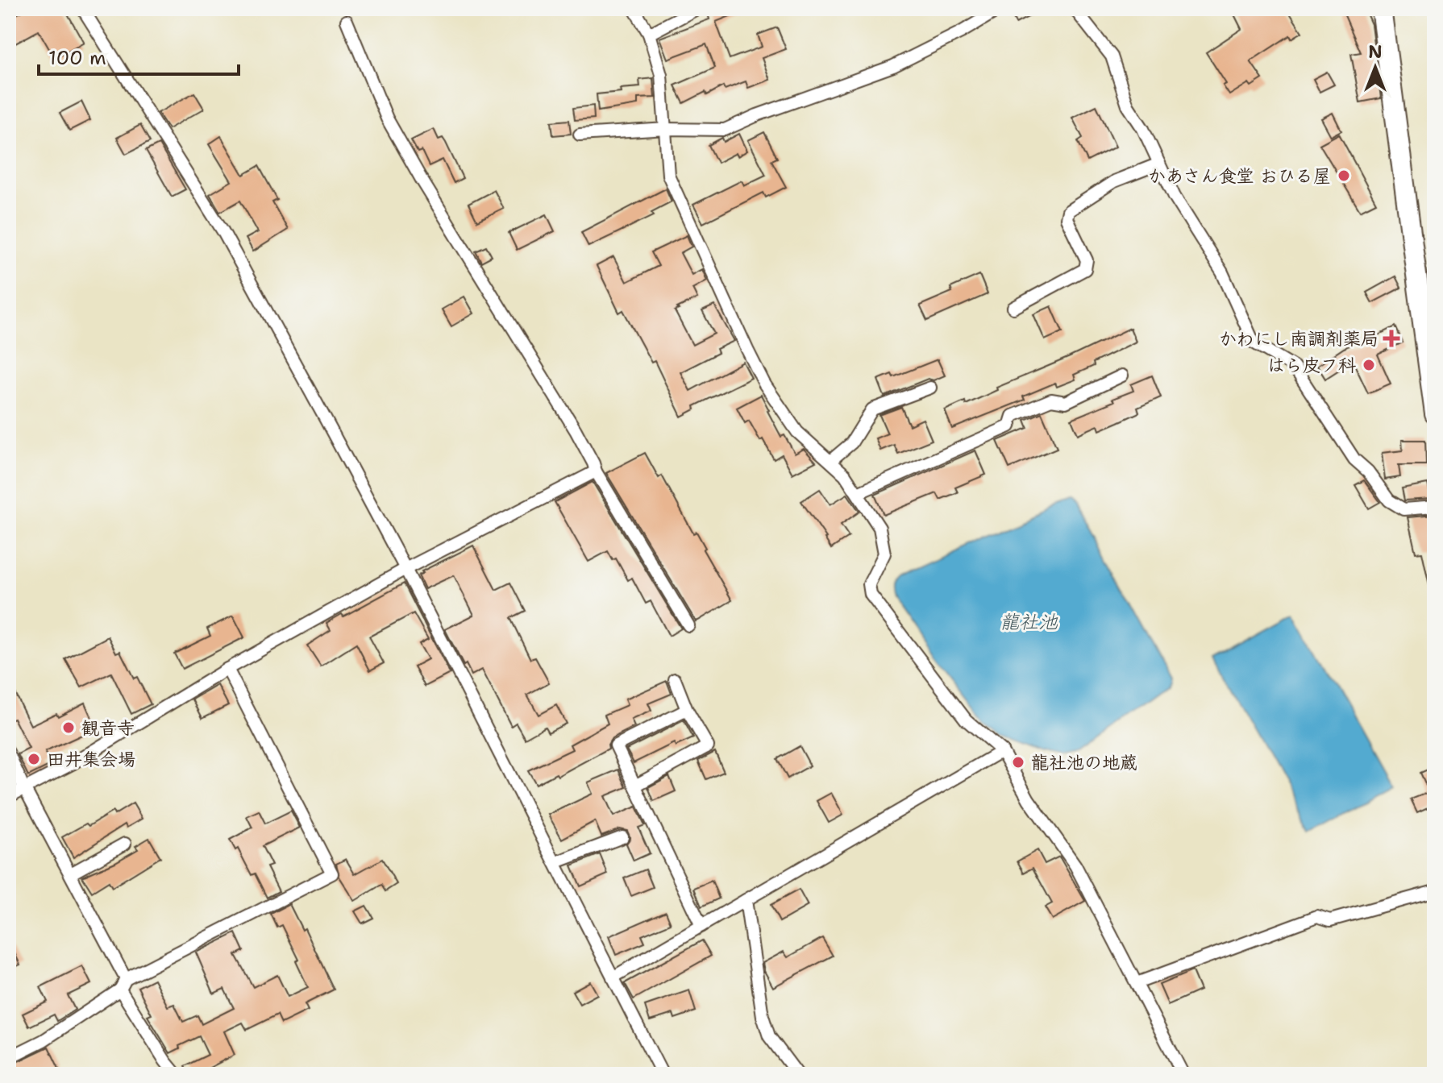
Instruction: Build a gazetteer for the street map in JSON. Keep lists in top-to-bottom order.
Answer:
{
  "water": ["龍社池"],
  "places": {
    "other": [
      "かあさん食堂 おひる屋",
      "はら皮フ科",
      "観音寺",
      "田井集会場",
      "龍社池の地蔵"
    ],
    "health": ["かわにし南調剤薬局"]
  },
  "scale_bar": "100 m",
  "north": "top"
}
